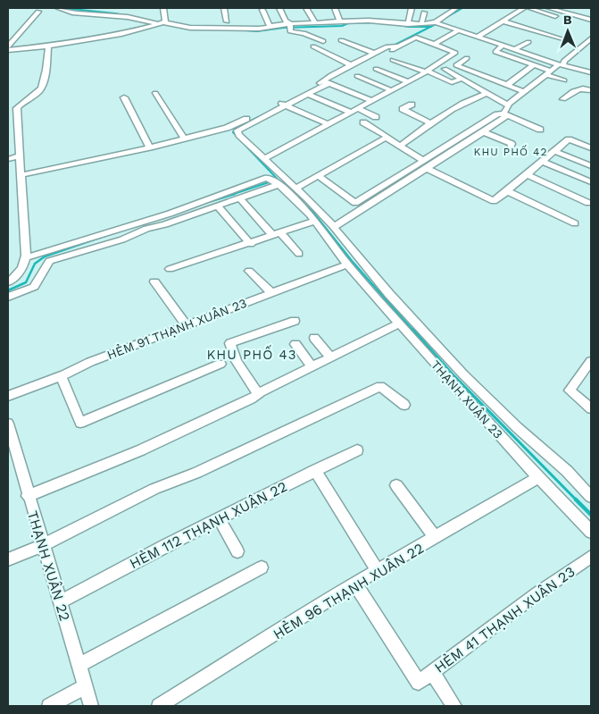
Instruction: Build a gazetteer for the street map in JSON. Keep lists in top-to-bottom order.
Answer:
{
  "streets": {
    "street": [
      "HẺM 91 THẠNH XUÂN 23",
      "THẠNH XUÂN 23",
      "HẺM 112 THẠNH XUÂN 22",
      "THẠNH XUÂN 22",
      "HẺM 96 THẠNH XUÂN 22",
      "HẺM 41 THẠNH XUÂN 23"
    ]
  },
  "crossings": [
    ["HẺM 91 THẠNH XUÂN 23", "THẠNH XUÂN 23"],
    ["THẠNH XUÂN 23", "HẺM 96 THẠNH XUÂN 22"],
    ["HẺM 112 THẠNH XUÂN 22", "THẠNH XUÂN 22"],
    ["HẺM 96 THẠNH XUÂN 22", "HẺM 41 THẠNH XUÂN 23"]
  ],
  "districts": ["KHU PHỐ 42", "KHU PHỐ 43"],
  "north": "top"
}
